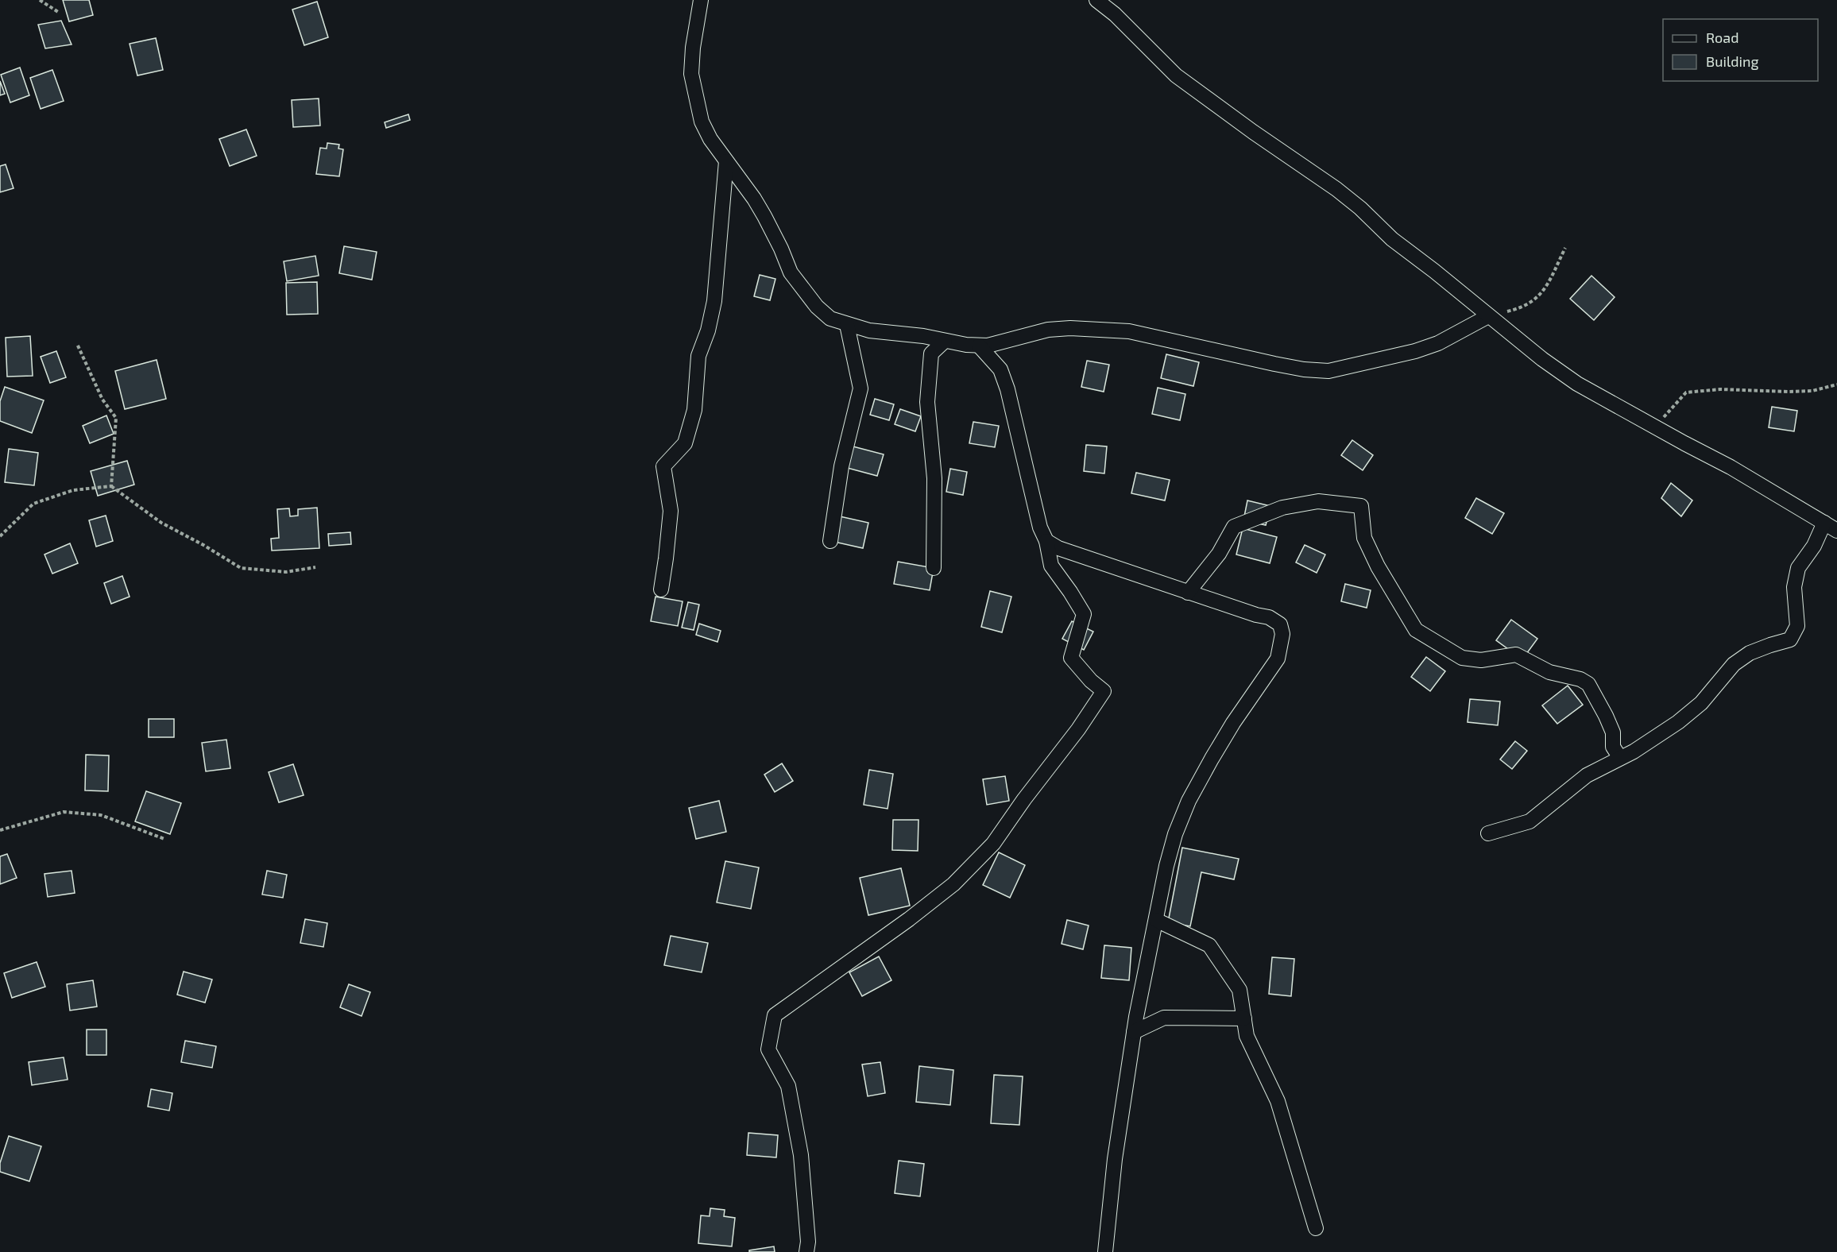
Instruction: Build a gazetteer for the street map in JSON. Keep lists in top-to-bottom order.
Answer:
{
  "legend": ["Road", "Building"]
}
